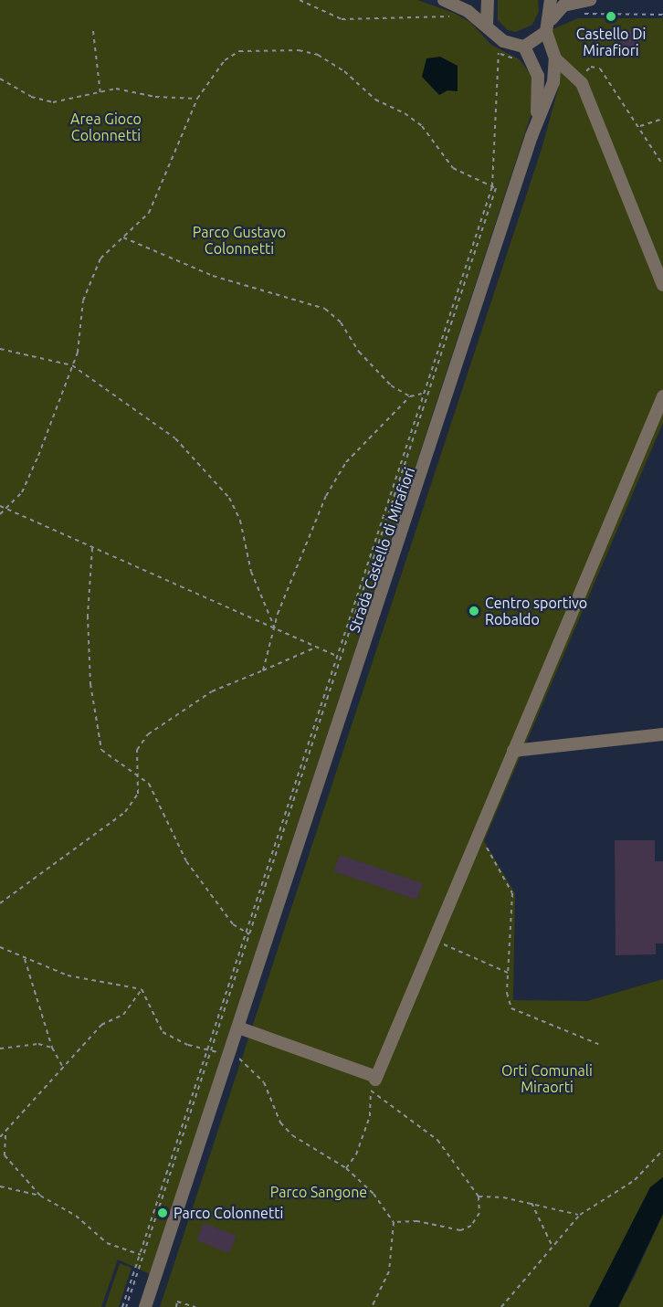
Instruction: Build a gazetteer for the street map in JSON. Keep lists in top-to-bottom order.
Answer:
{
  "streets": {
    "street": ["Strada Castello di Mirafiori"]
  },
  "parks": [
    "Area Gioco Colonnetti",
    "Parco Gustavo Colonnetti",
    "Orti Comunali Miraorti",
    "Parco Sangone"
  ],
  "places": ["Castello Di Mirafiori", "Centro sportivo Robaldo", "Parco Colonnetti"]
}
